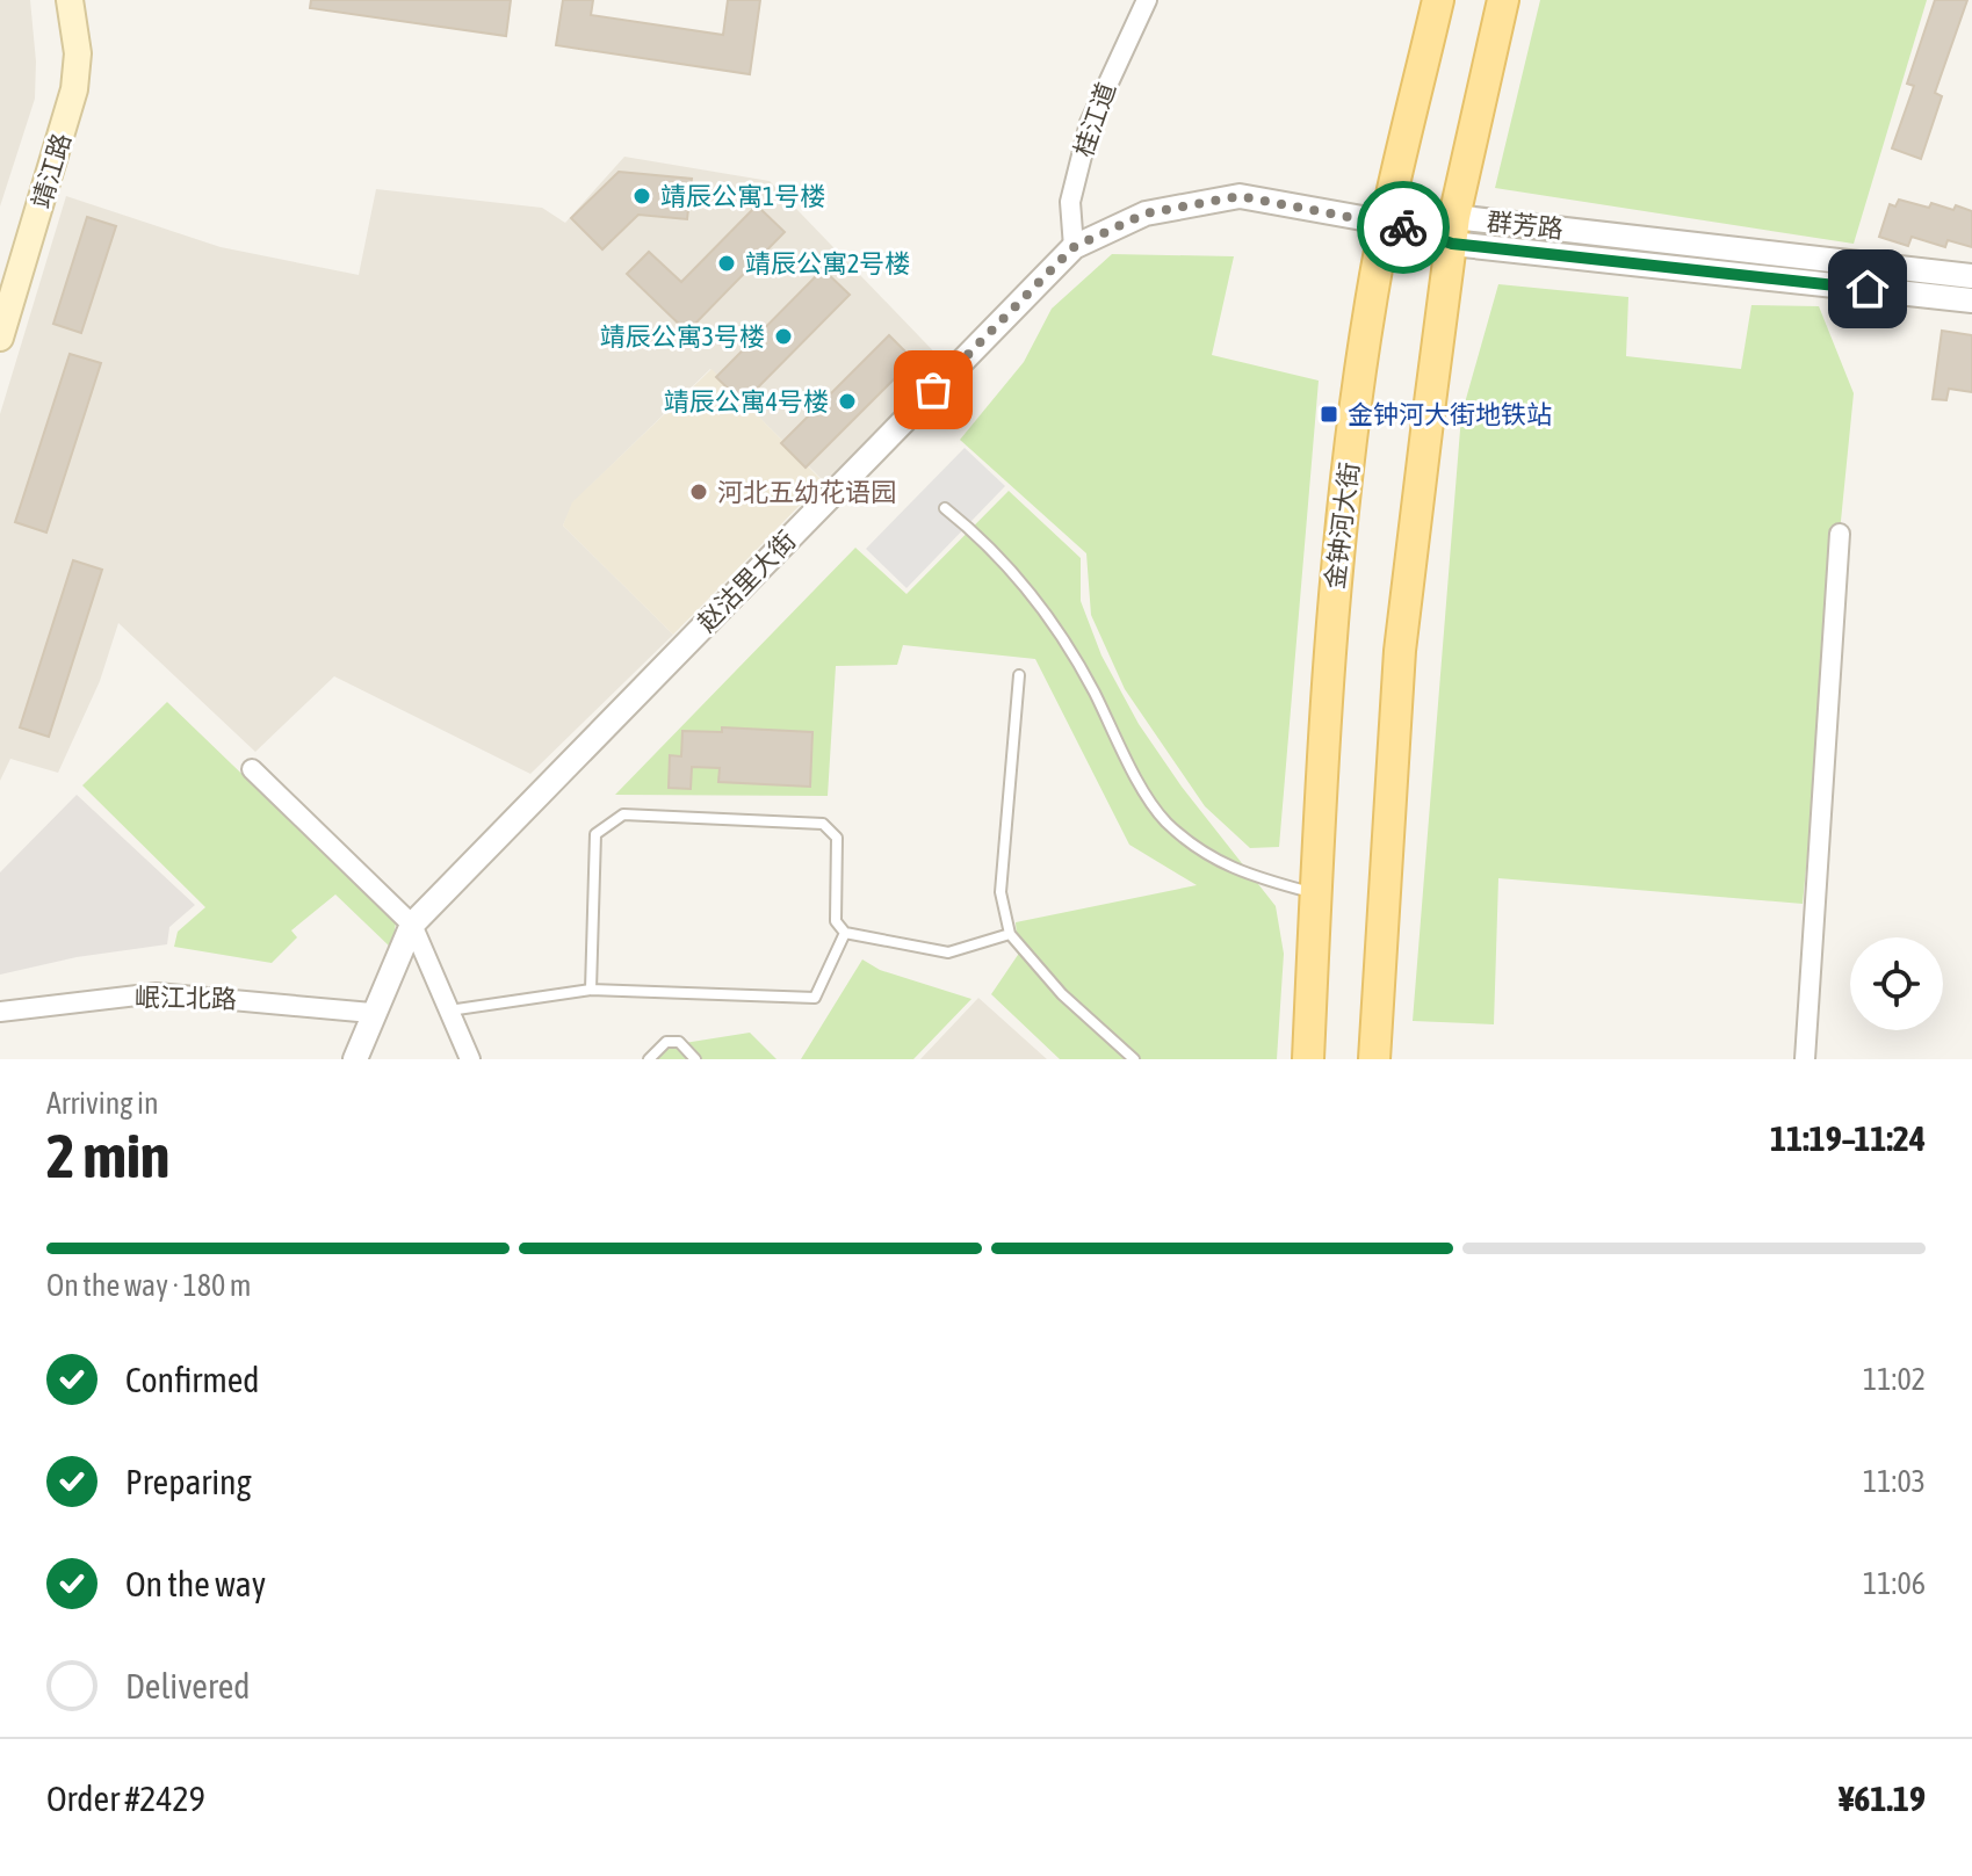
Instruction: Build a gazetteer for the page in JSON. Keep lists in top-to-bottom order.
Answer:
{
  "streets": {
    "main road": ["靖江路", "金钟河大街"],
    "street": [
      "桂江道",
      "群芳路",
      "赵沽里大街",
      "岷江北路"
    ]
  },
  "crossings": [
    ["桂江道", "赵沽里大街"],
    ["群芳路", "金钟河大街"],
    ["群芳路", "赵沽里大街"],
    ["金钟河大街", "赵沽里大街"],
    ["赵沽里大街", "岷江北路"]
  ],
  "places": {
    "other": [
      "靖辰公寓1号楼",
      "靖辰公寓2号楼",
      "靖辰公寓3号楼",
      "靖辰公寓4号楼",
      "河北五幼花语园"
    ],
    "transit": ["金钟河大街地铁站"]
  },
  "page": {
    "heading": ["2 min", "Arriving in", "11:19–11:24"],
    "panel": ["Order #2429", "¥61.19"],
    "bar": "On the way · 180 m",
    "list": [
      ["Confirmed", "11:02"],
      ["Preparing", "11:03"],
      ["On the way", "11:06"],
      "Delivered"
    ]
  }
}
